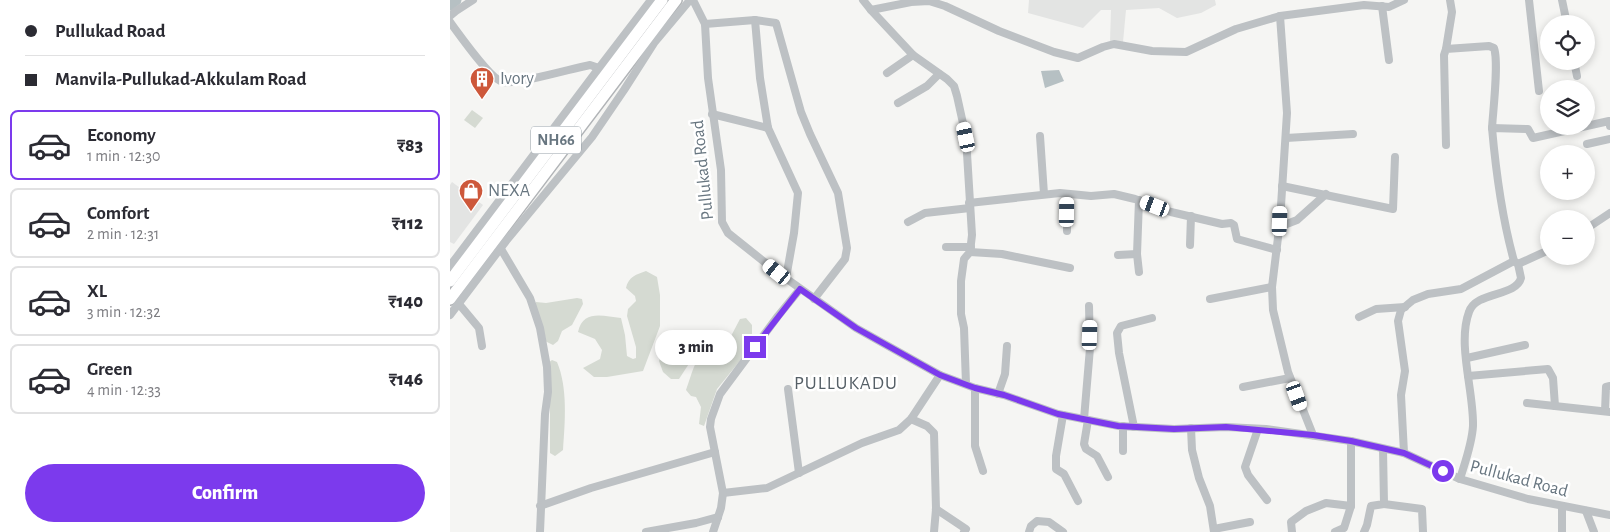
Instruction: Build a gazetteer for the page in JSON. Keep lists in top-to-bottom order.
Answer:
{
  "streets": {
    "highway": ["NH66"],
    "street": ["Pullukad Road"]
  },
  "districts": ["PULLUKADU"],
  "places": {
    "building": ["Ivory"],
    "shop": ["NEXA"]
  },
  "page": {
    "banner": ["Pullukad Road", "Manvila-Pullukad-Akkulam Road"],
    "map_buttons": ["+", "−"],
    "list": [
      {
        "name": "Economy",
        "note": "1 min · 12:30",
        "value": "₹83"
      },
      {
        "name": "Comfort",
        "note": "2 min · 12:31",
        "value": "₹112"
      },
      {
        "name": "XL",
        "note": "3 min · 12:32",
        "value": "₹140"
      },
      {
        "name": "Green",
        "note": "4 min · 12:33",
        "value": "₹146"
      }
    ],
    "bubble": "3 min",
    "buttons": "Confirm"
  }
}
